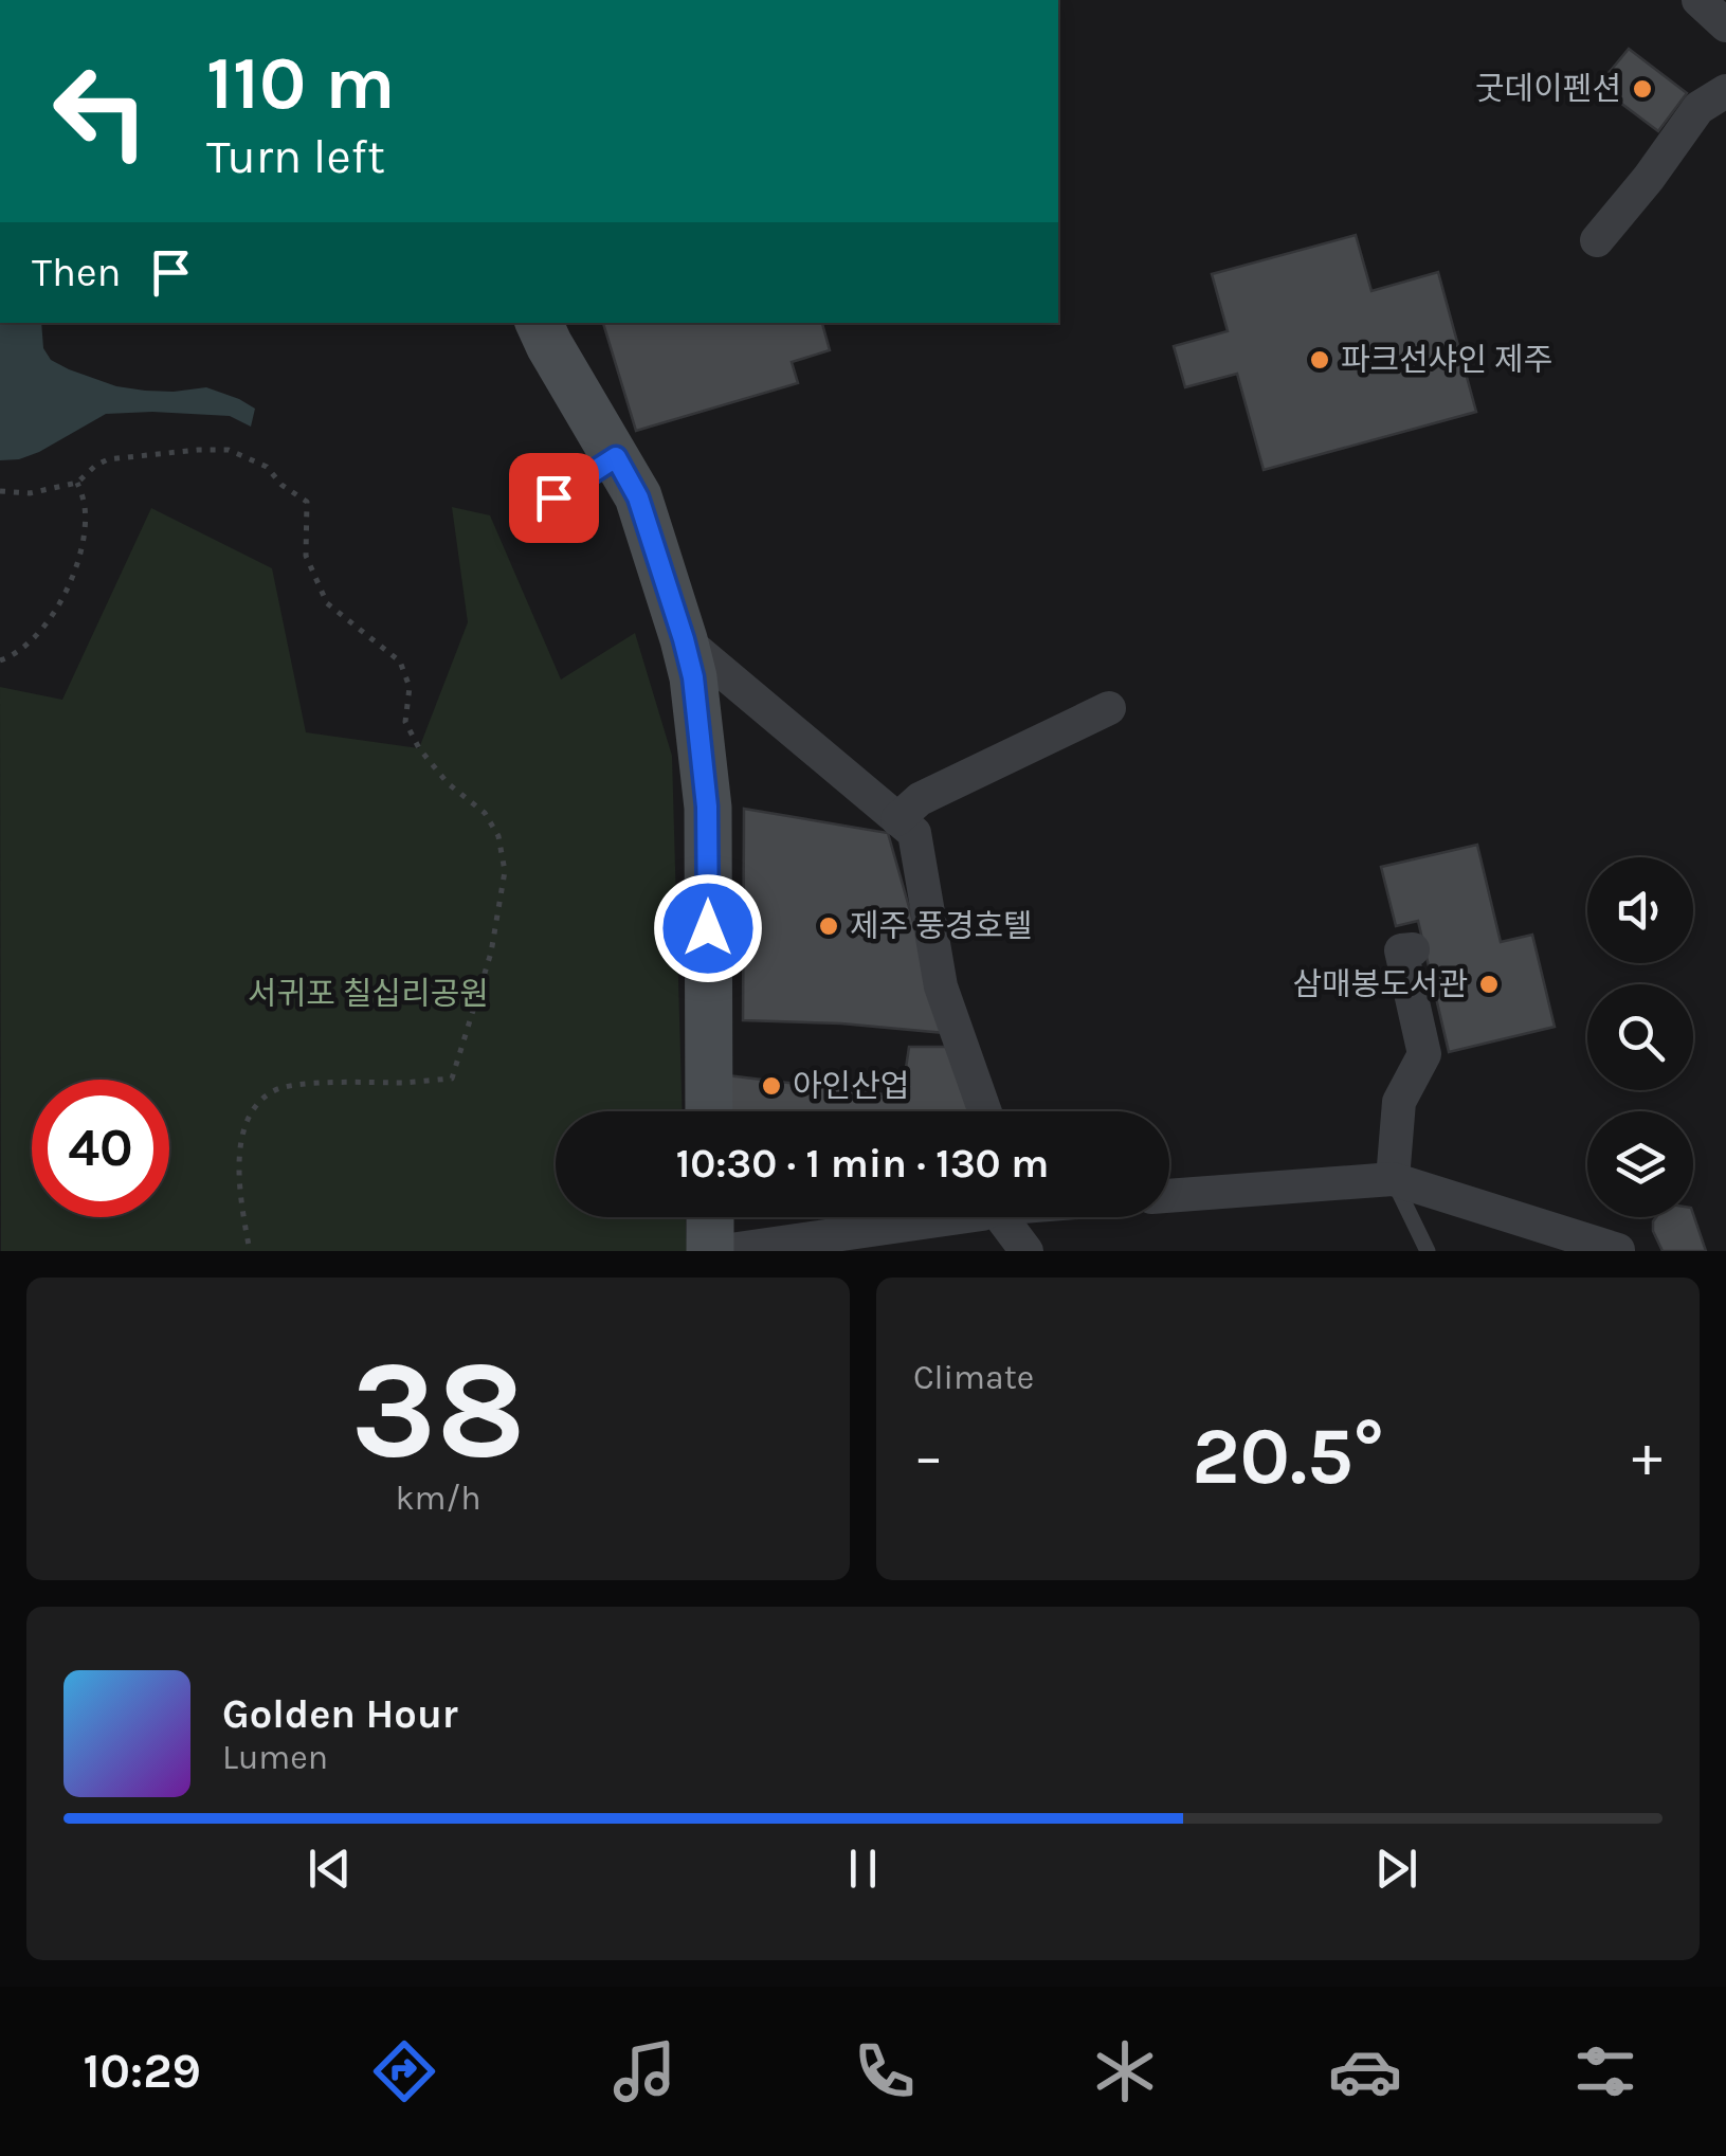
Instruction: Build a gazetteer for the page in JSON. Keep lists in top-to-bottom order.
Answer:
{
  "parks": ["서귀포 칠십리공원"],
  "places": [
    "굿데이펜션",
    "파크선샤인 제주",
    "제주 풍경호텔",
    "삼매봉도서관",
    "아인산업"
  ],
  "page": {
    "turn": ["110 m", "Turn left"],
    "then": "Then",
    "limit": "40",
    "trip": "10:30 · 1 min · 130 m",
    "tile": [
      ["38", "km/h"],
      "Climate"
    ],
    "heat": ["−", "20.5°", "+"],
    "song": ["Golden Hour", "Lumen"],
    "tabs": "10:29"
  }
}
